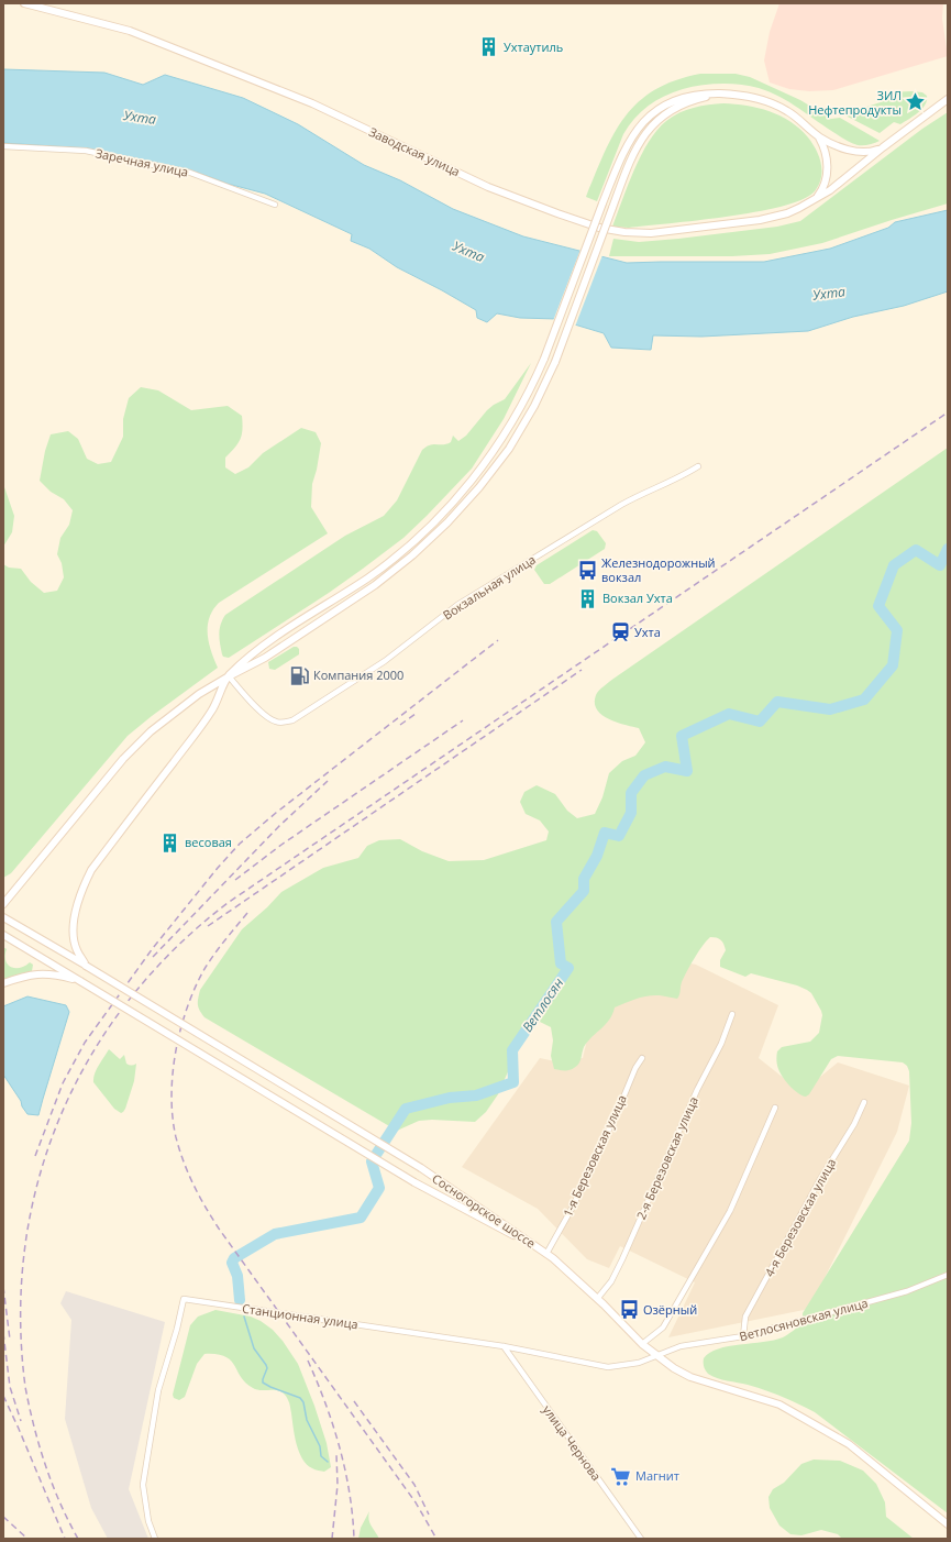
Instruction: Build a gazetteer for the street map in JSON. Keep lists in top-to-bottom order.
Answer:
{
  "streets": {
    "street": [
      "Заводская улица",
      "Заречная улица",
      "Вокзальная улица",
      "1-я Березовская улица",
      "2-я Березовская улица",
      "Сосногорское шоссе",
      "4-я Березовская улица",
      "Станционная улица",
      "Ветлосяновская улица",
      "улица Чернова"
    ]
  },
  "crossings": [
    ["1-я Березовская улица", "Сосногорское шоссе"],
    ["2-я Березовская улица", "Сосногорское шоссе"],
    ["Сосногорское шоссе", "Станционная улица"],
    ["Сосногорское шоссе", "Ветлосяновская улица"],
    ["4-я Березовская улица", "Ветлосяновская улица"],
    ["Станционная улица", "Ветлосяновская улица"],
    ["Станционная улица", "улица Чернова"]
  ],
  "water": ["Ухта", "Ветлосян"],
  "places": {
    "building": ["Ухтаутиль", "Вокзал Ухта", "весовая"],
    "place": ["ЗИЛ Нефтепродукты"],
    "bus stop": ["Железнодорожный вокзал", "Озёрный"],
    "station": ["Ухта"],
    "fuel station": ["Компания 2000"],
    "supermarket": ["Магнит"]
  }
}
